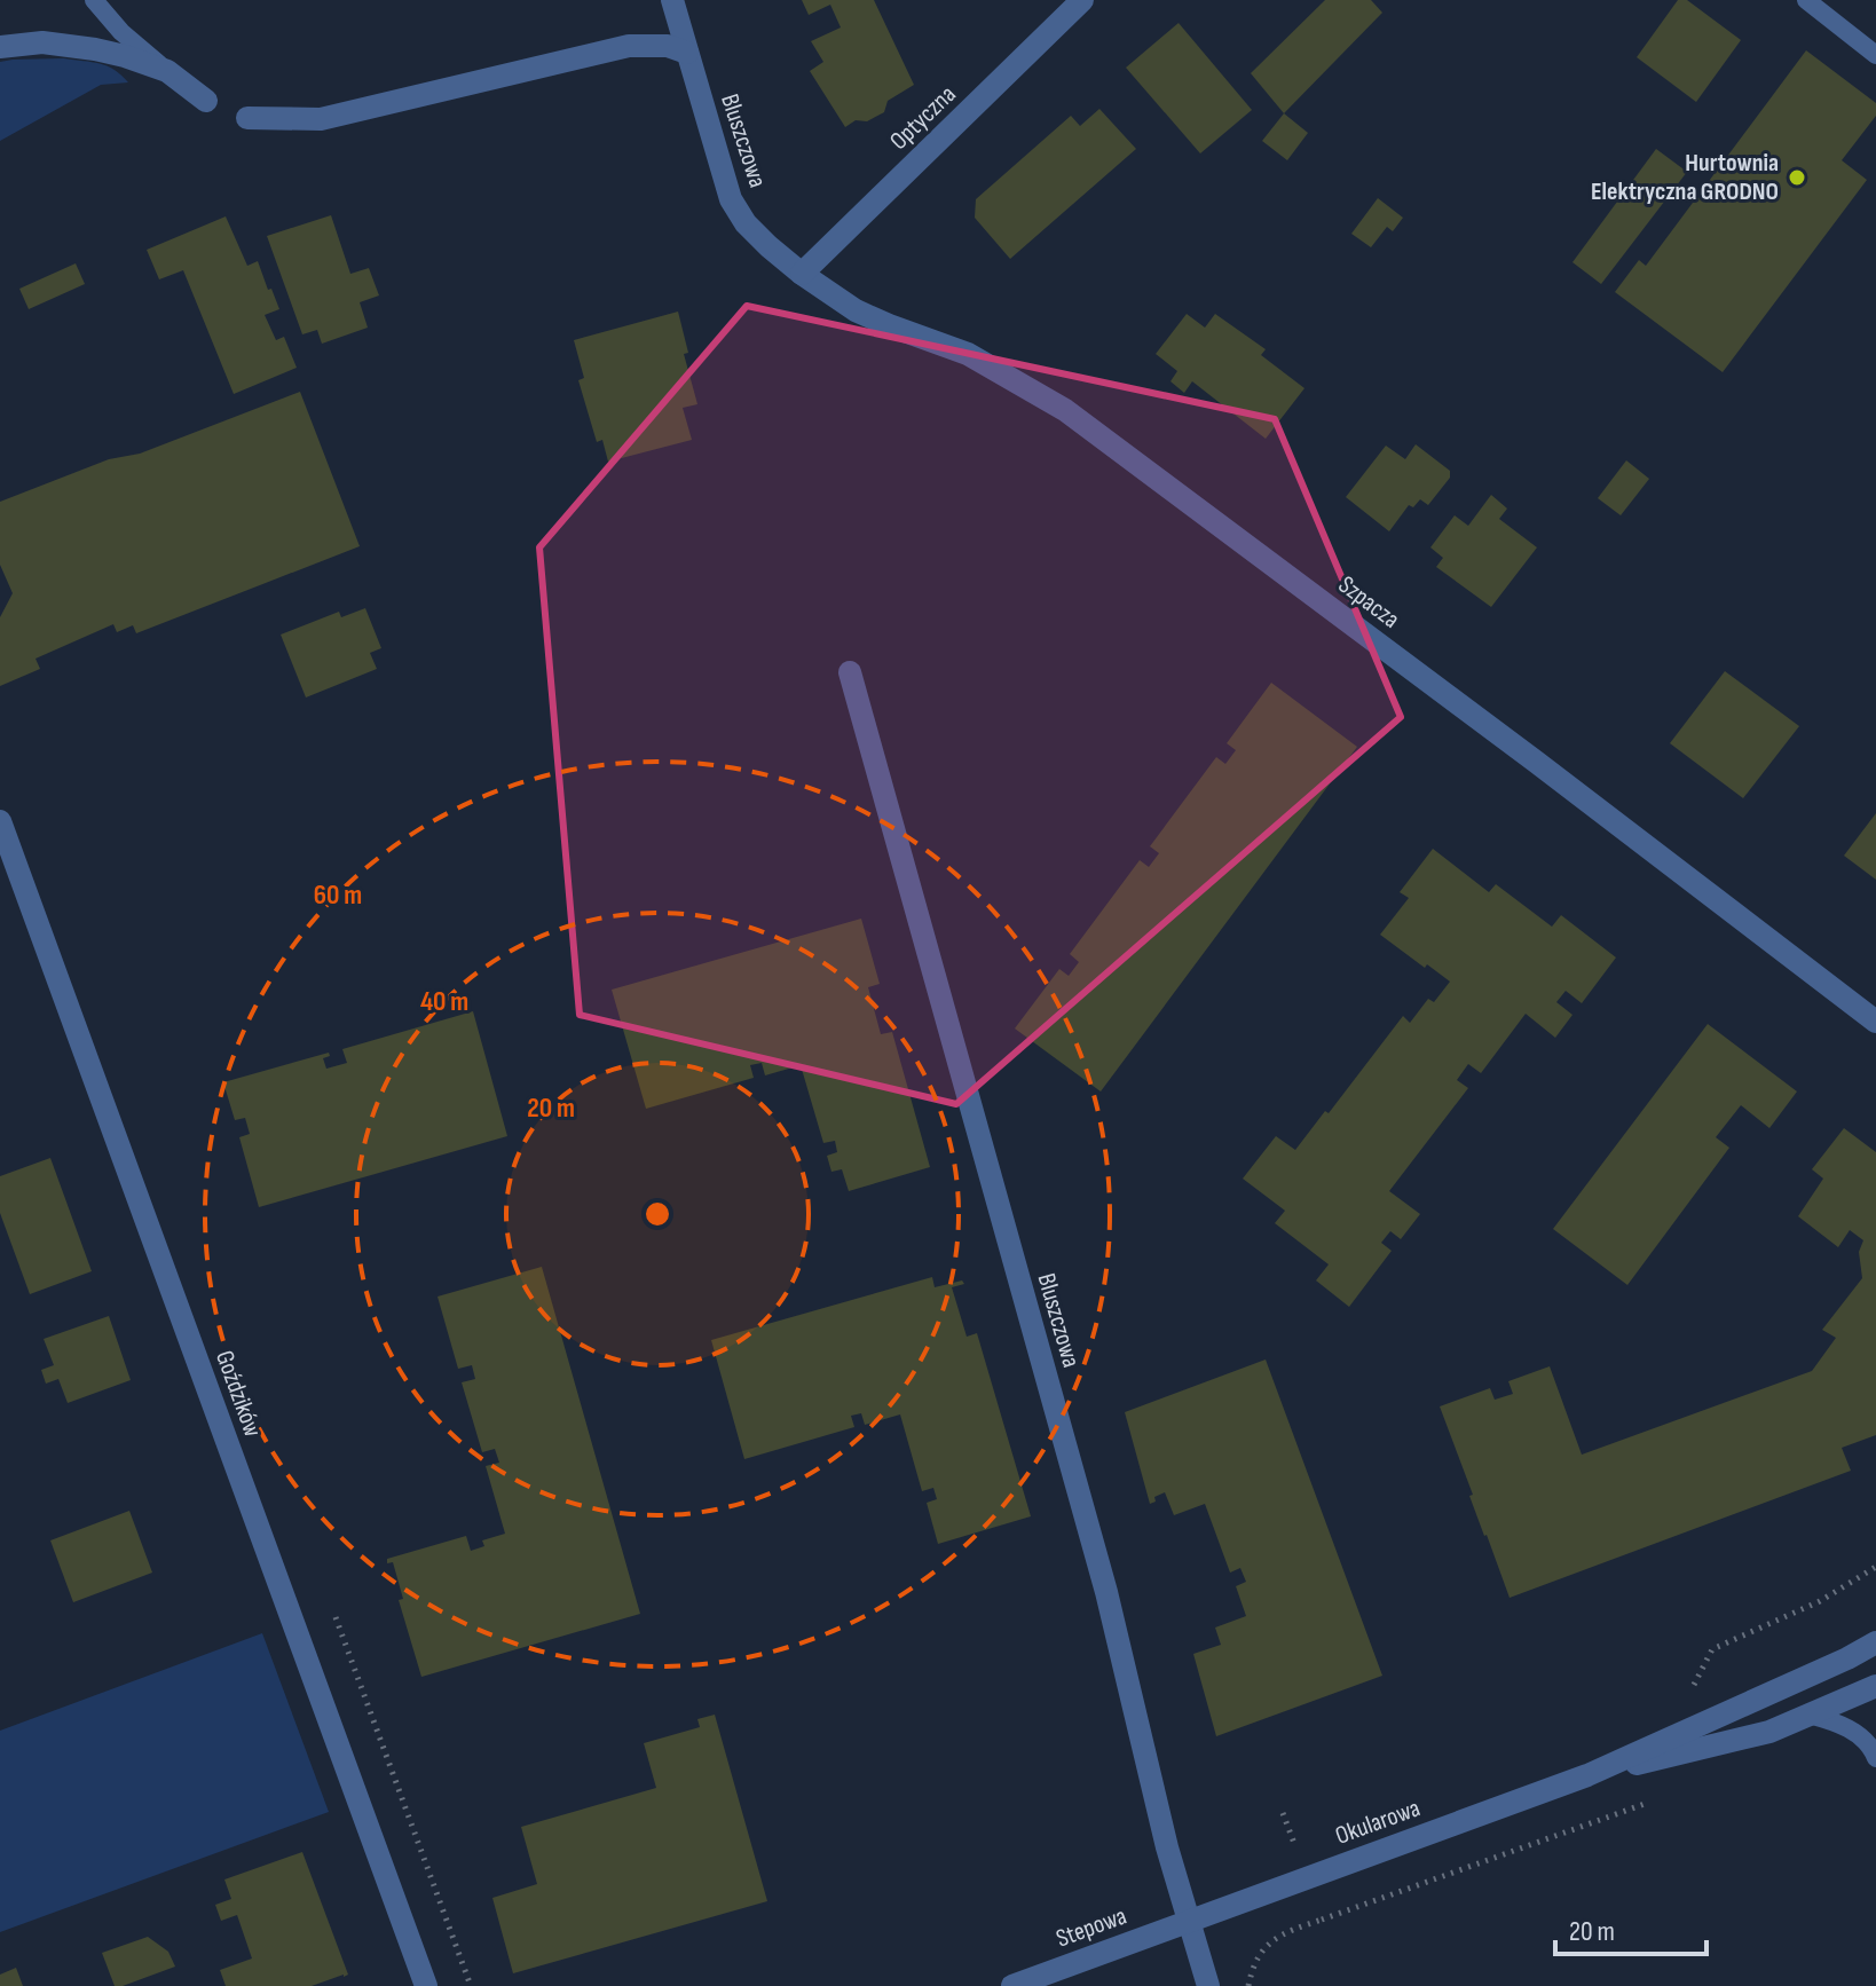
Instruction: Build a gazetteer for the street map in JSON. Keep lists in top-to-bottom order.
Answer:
{
  "streets": {
    "street": [
      "Optyczna",
      "Bluszczowa",
      "Szpacza",
      "Goździków",
      "Okularowa",
      "Stepowa"
    ]
  },
  "crossings": [
    ["Optyczna", "Bluszczowa"],
    ["Optyczna", "Szpacza"],
    ["Bluszczowa", "Szpacza"],
    ["Bluszczowa", "Okularowa"],
    ["Bluszczowa", "Stepowa"],
    ["Okularowa", "Stepowa"]
  ],
  "places": ["Hurtownia Elektryczna GRODNO"],
  "scale_bar": "20 m",
  "rings": ["60 m", "40 m", "20 m"]
}
